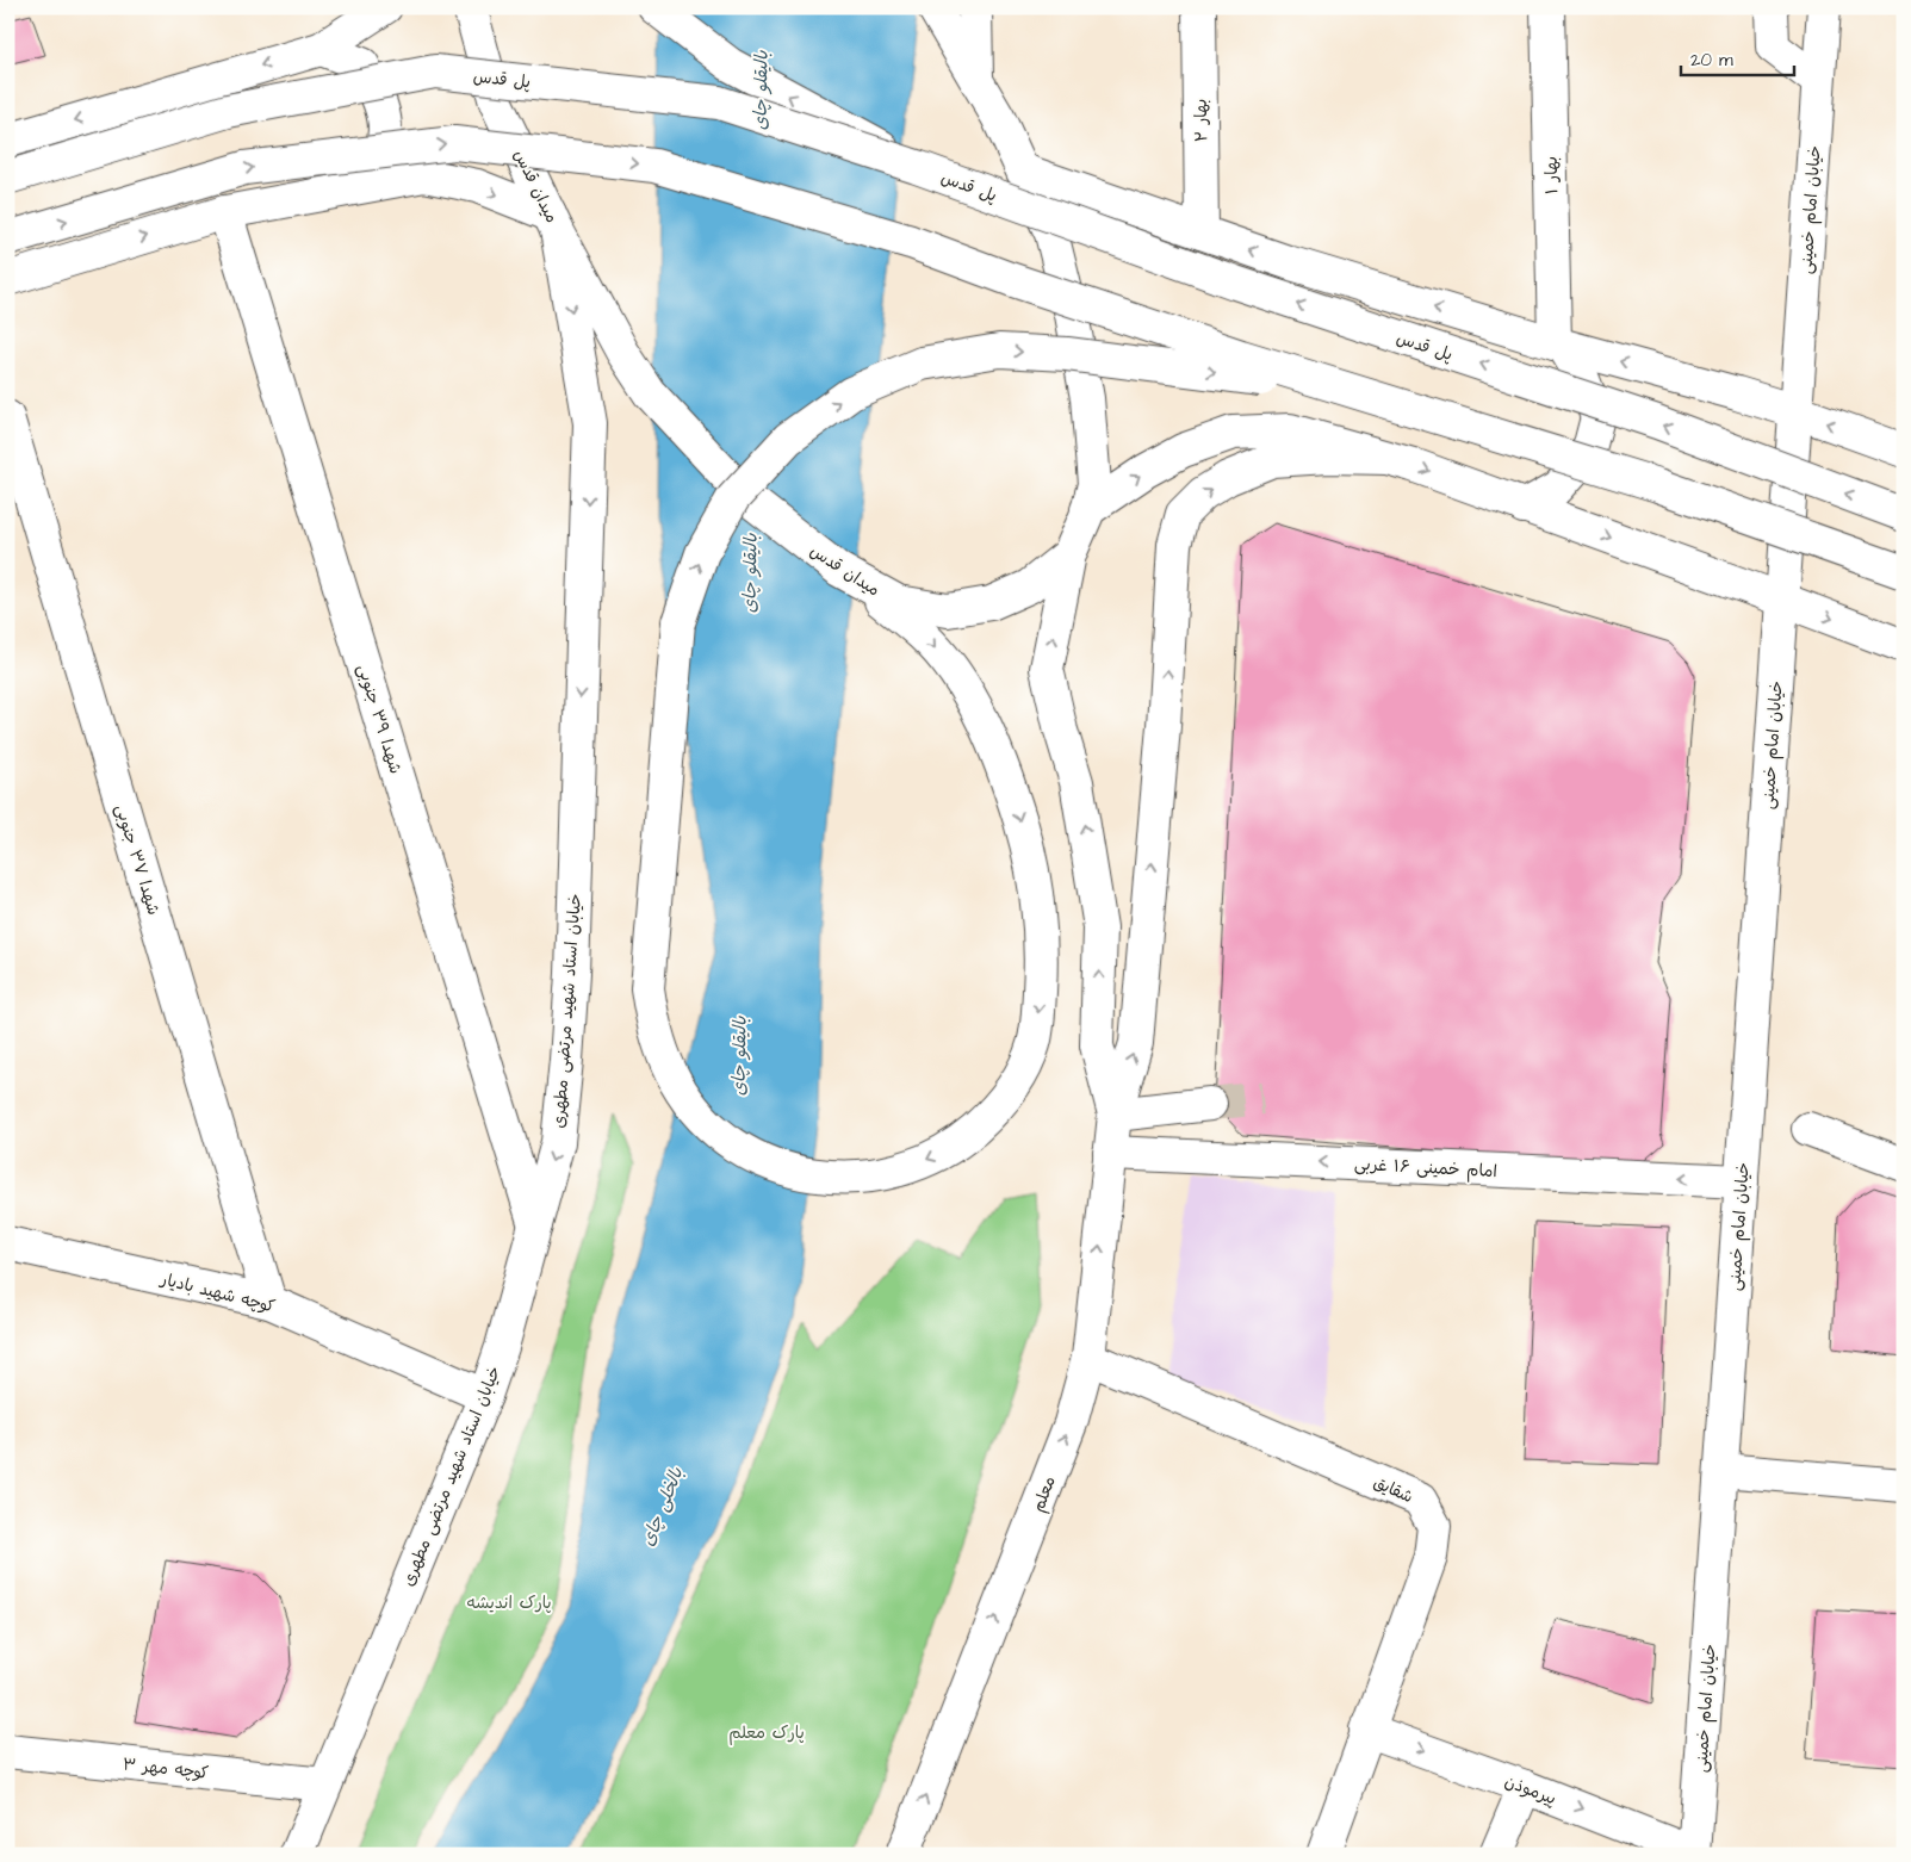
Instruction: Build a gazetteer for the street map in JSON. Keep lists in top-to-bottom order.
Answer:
{
  "streets": {
    "main road": [
      "پل قدس",
      "بهار ۲",
      "بهار ۱",
      "میدان قدس",
      "خیابان امام خمینی",
      "شهدا ۳۹ جنوبی",
      "شهدا ۳۷ جنوبی",
      "خیابان استاد شهید مرتضی مطهری",
      "امام خمینی ۱۶ غربی",
      "کوچه شهید بادیار",
      "شقایق",
      "معلم",
      "کوچه مهر ۳",
      "پیرموذن"
    ]
  },
  "crossings": [
    ["میدان قدس", "خیابان استاد شهید مرتضی مطهری"],
    ["خیابان امام خمینی", "امام خمینی ۱۶ غربی"],
    ["خیابان امام خمینی", "پیرموذن"],
    ["شهدا ۳۹ جنوبی", "خیابان استاد شهید مرتضی مطهری"],
    ["شهدا ۳۷ جنوبی", "کوچه شهید بادیار"],
    ["خیابان استاد شهید مرتضی مطهری", "کوچه شهید بادیار"],
    ["خیابان استاد شهید مرتضی مطهری", "کوچه مهر ۳"],
    ["امام خمینی ۱۶ غربی", "معلم"],
    ["شقایق", "معلم"],
    ["شقایق", "پیرموذن"]
  ],
  "one_way": [
    "خیابان استاد شهید مرتضی مطهری",
    "امام خمینی ۱۶ غربی",
    "معلم",
    "پیرموذن"
  ],
  "water": ["بالیقلو چای", "بالخلی چای"],
  "parks": ["پارک اندیشه", "پارک معلم"],
  "scale_bar": "20 m"
}
